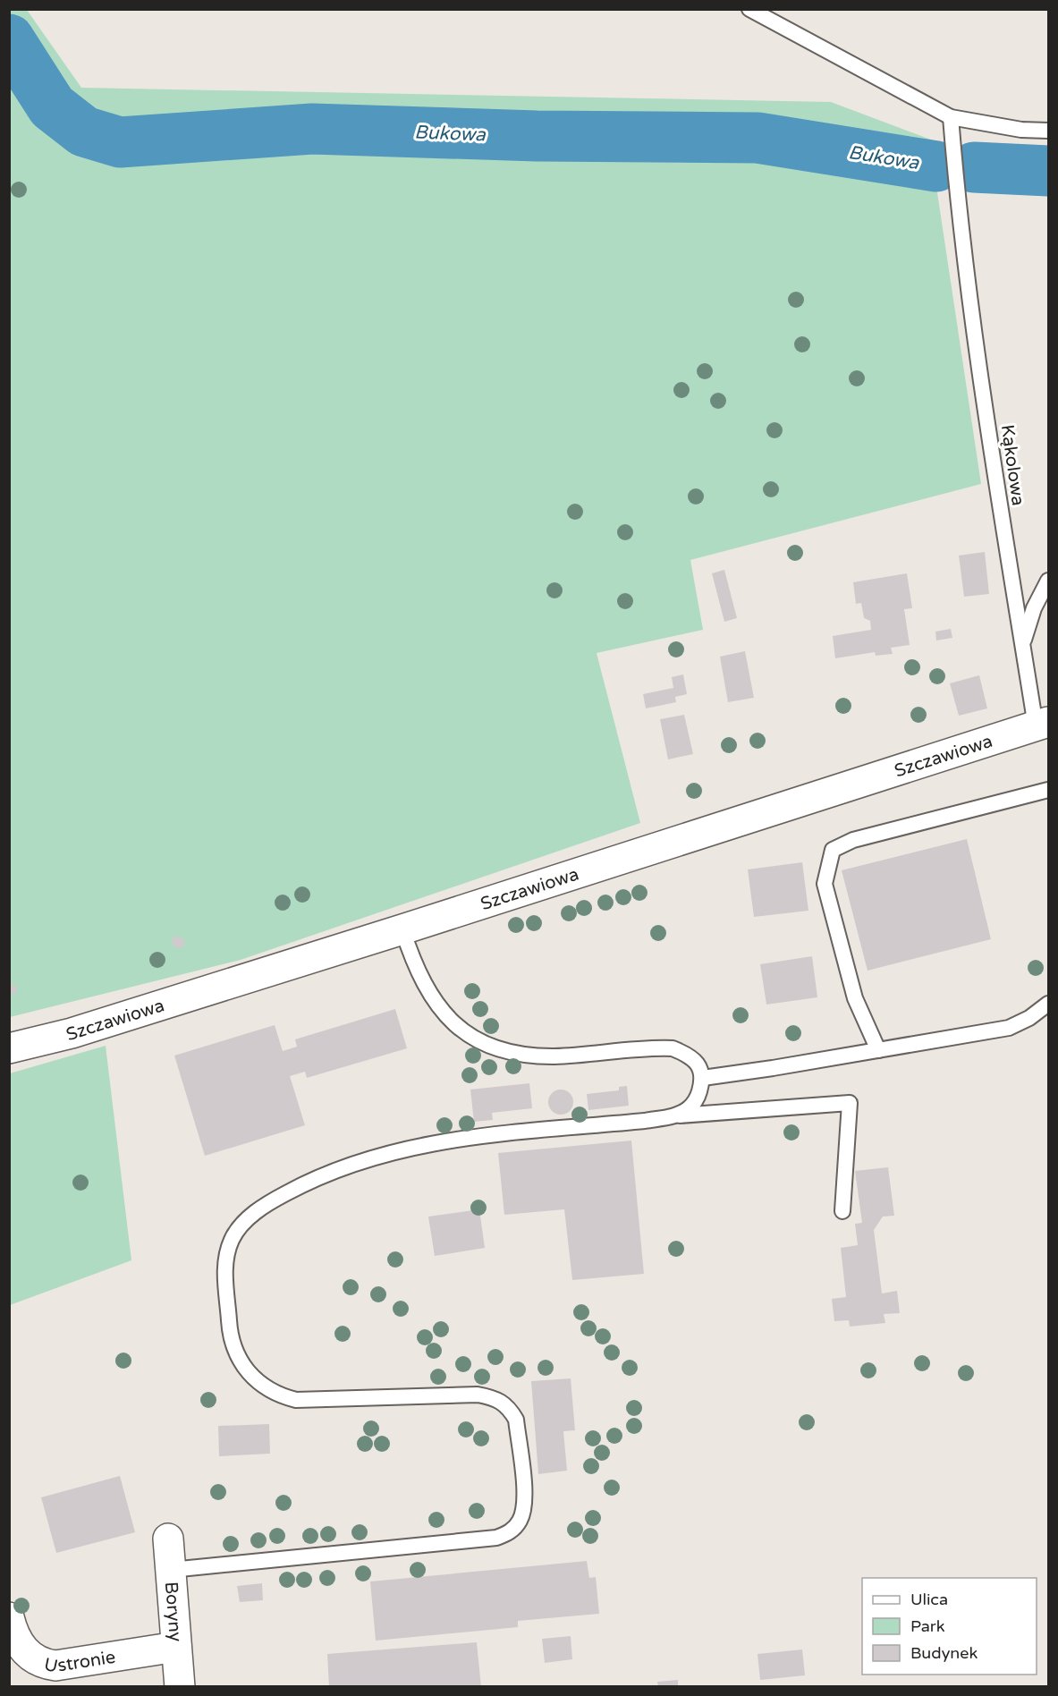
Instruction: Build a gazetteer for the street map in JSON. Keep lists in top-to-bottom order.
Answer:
{
  "streets": {
    "street": ["Szczawiowa", "Boryny", "Ustronie"],
    "lane": ["Kąkolowa"]
  },
  "crossings": [
    ["Kąkolowa", "Szczawiowa"],
    ["Boryny", "Ustronie"]
  ],
  "water": ["Bukowa"],
  "legend": ["Ulica", "Park", "Budynek"]
}
